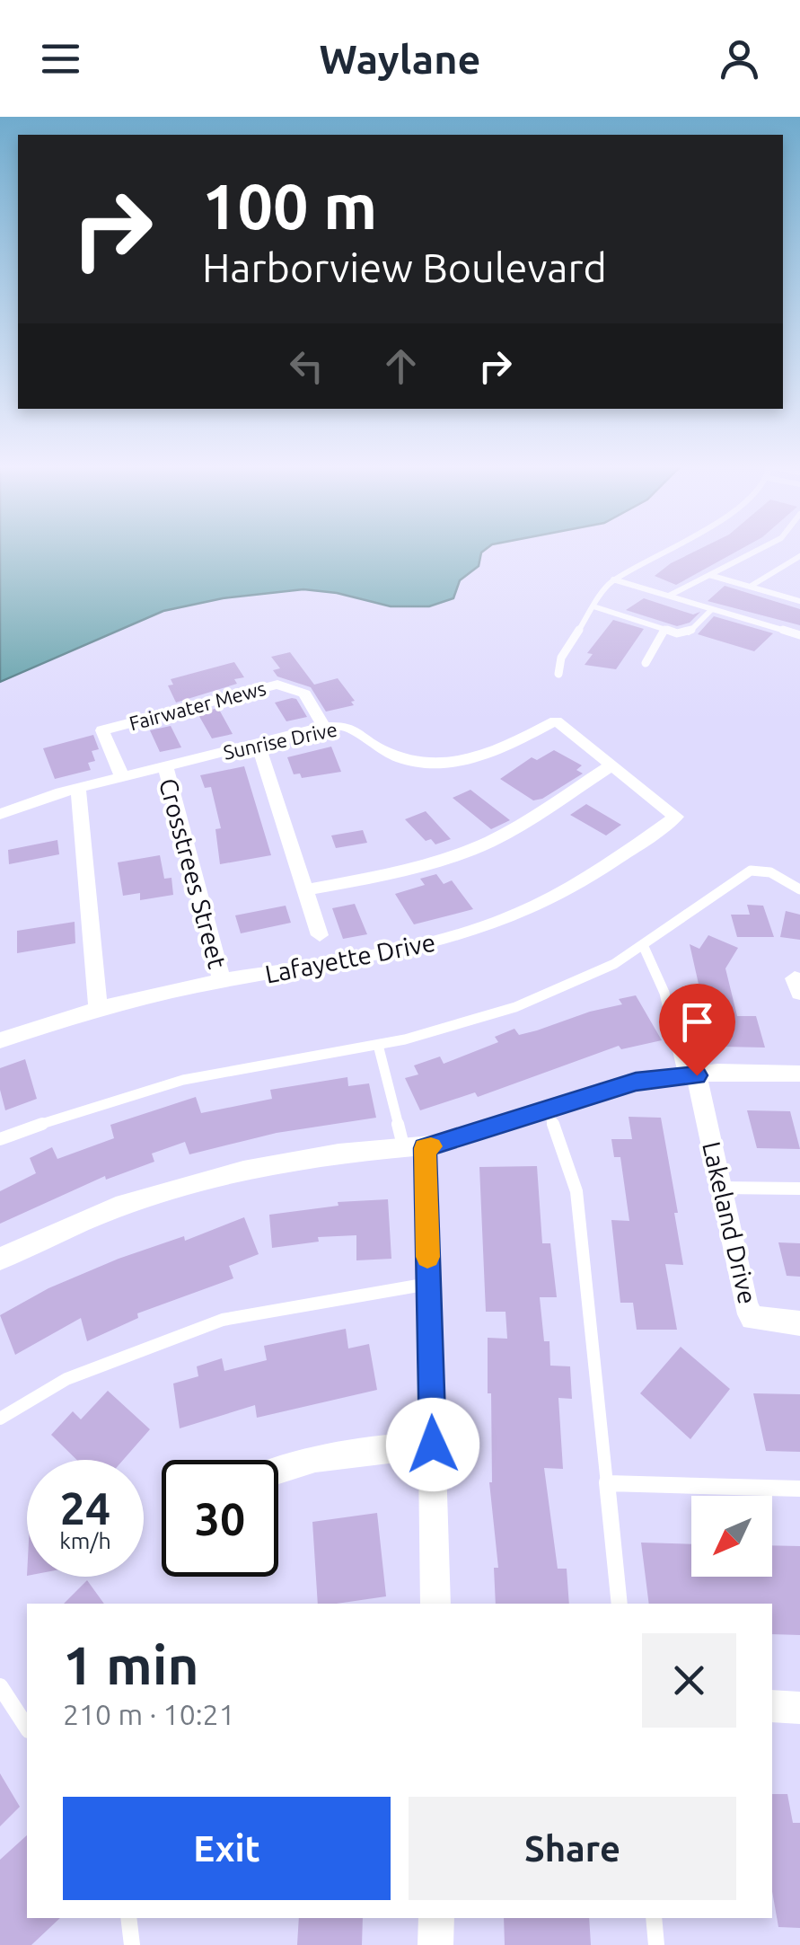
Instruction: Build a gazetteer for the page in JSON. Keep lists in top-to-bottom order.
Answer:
{
  "streets": {
    "street": [
      "Fairwater Mews",
      "Sunrise Drive",
      "Crosstrees Street",
      "Lafayette Drive",
      "Lakeland Drive"
    ]
  },
  "crossings": [
    ["Fairwater Mews", "Sunrise Drive"],
    ["Sunrise Drive", "Crosstrees Street"],
    ["Sunrise Drive", "Lafayette Drive"],
    ["Crosstrees Street", "Lafayette Drive"]
  ],
  "north": "bottom left",
  "page": {
    "header": "Waylane",
    "turn": ["100 m", "Harborview Boulevard"],
    "speed": "24 km/h",
    "limit": "30",
    "heading": ["1 min", "210 m · 10:21"],
    "buttons": ["Exit", "Share"]
  }
}
